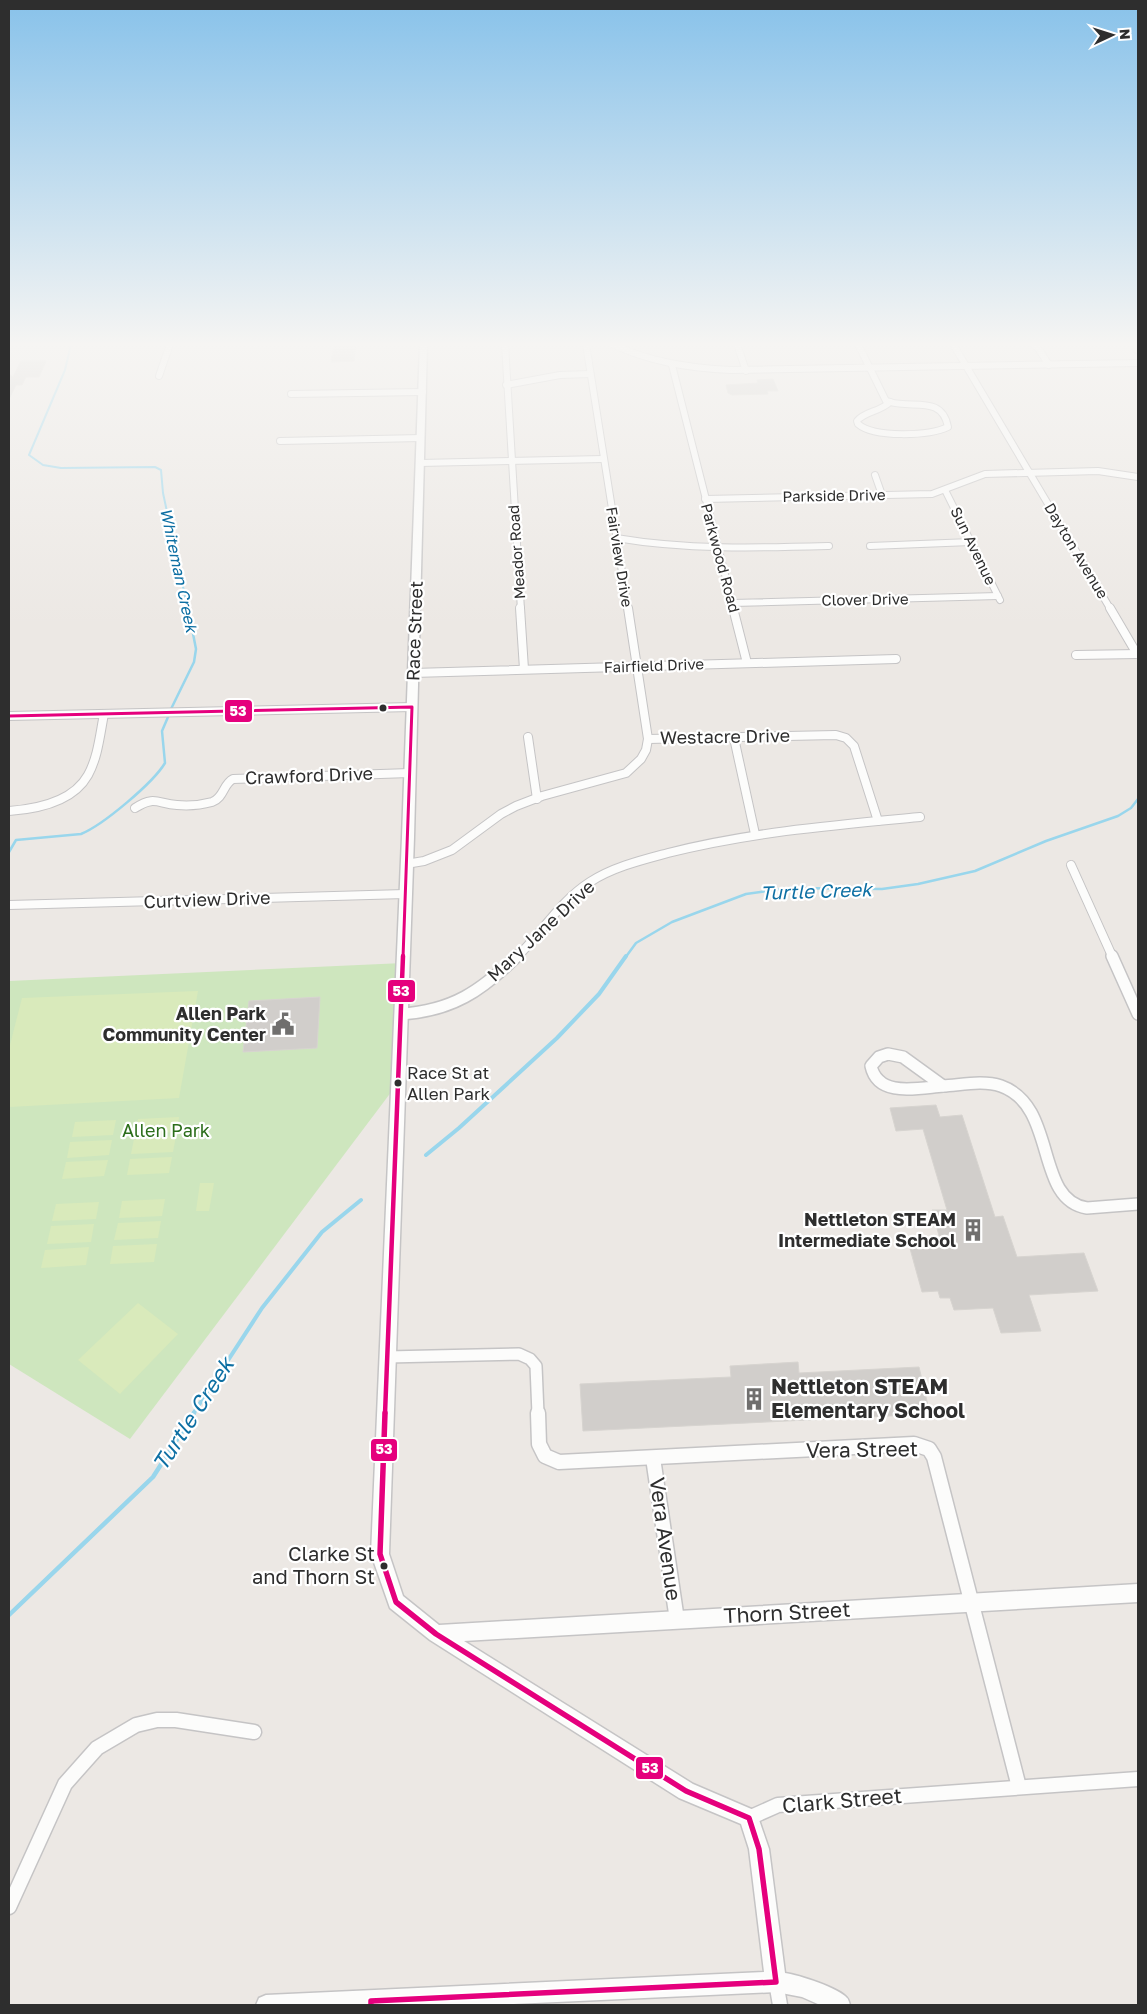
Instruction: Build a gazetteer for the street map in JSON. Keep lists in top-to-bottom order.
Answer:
{
  "streets": {
    "street": [
      "Parkside Drive",
      "Sun Avenue",
      "Dayton Avenue",
      "Meador Road",
      "Fairview Drive",
      "Parkwood Road",
      "Clover Drive",
      "Race Street",
      "Fairfield Drive",
      "Westacre Drive",
      "Crawford Drive",
      "Curtview Drive",
      "Mary Jane Drive",
      "Vera Street",
      "Vera Avenue",
      "Thorn Street",
      "Clark Street"
    ]
  },
  "crossings": [
    ["Parkside Drive", "Sun Avenue"],
    ["Parkside Drive", "Dayton Avenue"],
    ["Parkside Drive", "Parkwood Road"],
    ["Sun Avenue", "Clover Drive"],
    ["Meador Road", "Fairfield Drive"],
    ["Fairview Drive", "Fairfield Drive"],
    ["Fairview Drive", "Westacre Drive"],
    ["Parkwood Road", "Clover Drive"],
    ["Parkwood Road", "Fairfield Drive"],
    ["Race Street", "Fairfield Drive"],
    ["Race Street", "Westacre Drive"],
    ["Race Street", "Crawford Drive"],
    ["Race Street", "Curtview Drive"],
    ["Race Street", "Mary Jane Drive"],
    ["Race Street", "Vera Street"],
    ["Race Street", "Thorn Street"],
    ["Westacre Drive", "Mary Jane Drive"],
    ["Vera Street", "Vera Avenue"],
    ["Vera Street", "Thorn Street"],
    ["Vera Street", "Clark Street"],
    ["Vera Avenue", "Thorn Street"]
  ],
  "water": ["Whiteman Creek", "Turtle Creek"],
  "parks": ["Allen Park"],
  "places": {
    "public building": ["Allen Park Community Center"],
    "other": ["Race St at Allen Park", "Clarke St and Thorn St"],
    "building": ["Nettleton STEAM Intermediate School", "Nettleton STEAM Elementary School"]
  },
  "lines": ["transit line 53"],
  "north": "right"
}
